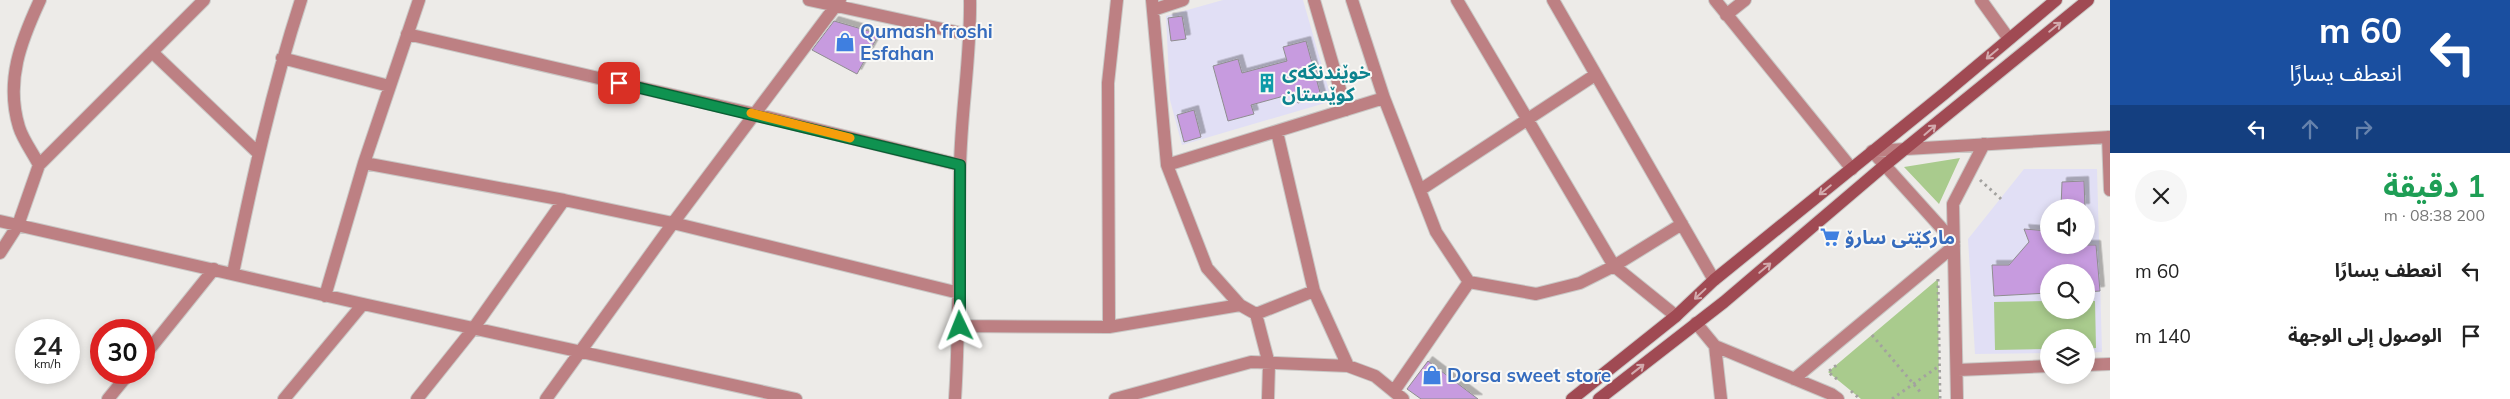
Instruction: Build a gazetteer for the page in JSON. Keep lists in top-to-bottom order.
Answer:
{
  "places": {
    "shop": ["Qumash froshi Esfahan", "Dorsa sweet store"],
    "building": ["خوێندنگەی کوێستان"],
    "supermarket": ["مارکێتی سارۆ"]
  },
  "page": {
    "turn": ["60 m", "انعطف يسارًا"],
    "heading": ["1 دقيقة", "200 m · 08:38"],
    "list": [
      {
        "name": "انعطف يسارًا",
        "value": "60 m"
      },
      {
        "name": "الوصول إلى الوجهة",
        "value": "140 m"
      }
    ],
    "speed": "24 km/h",
    "limit": "30"
  }
}
